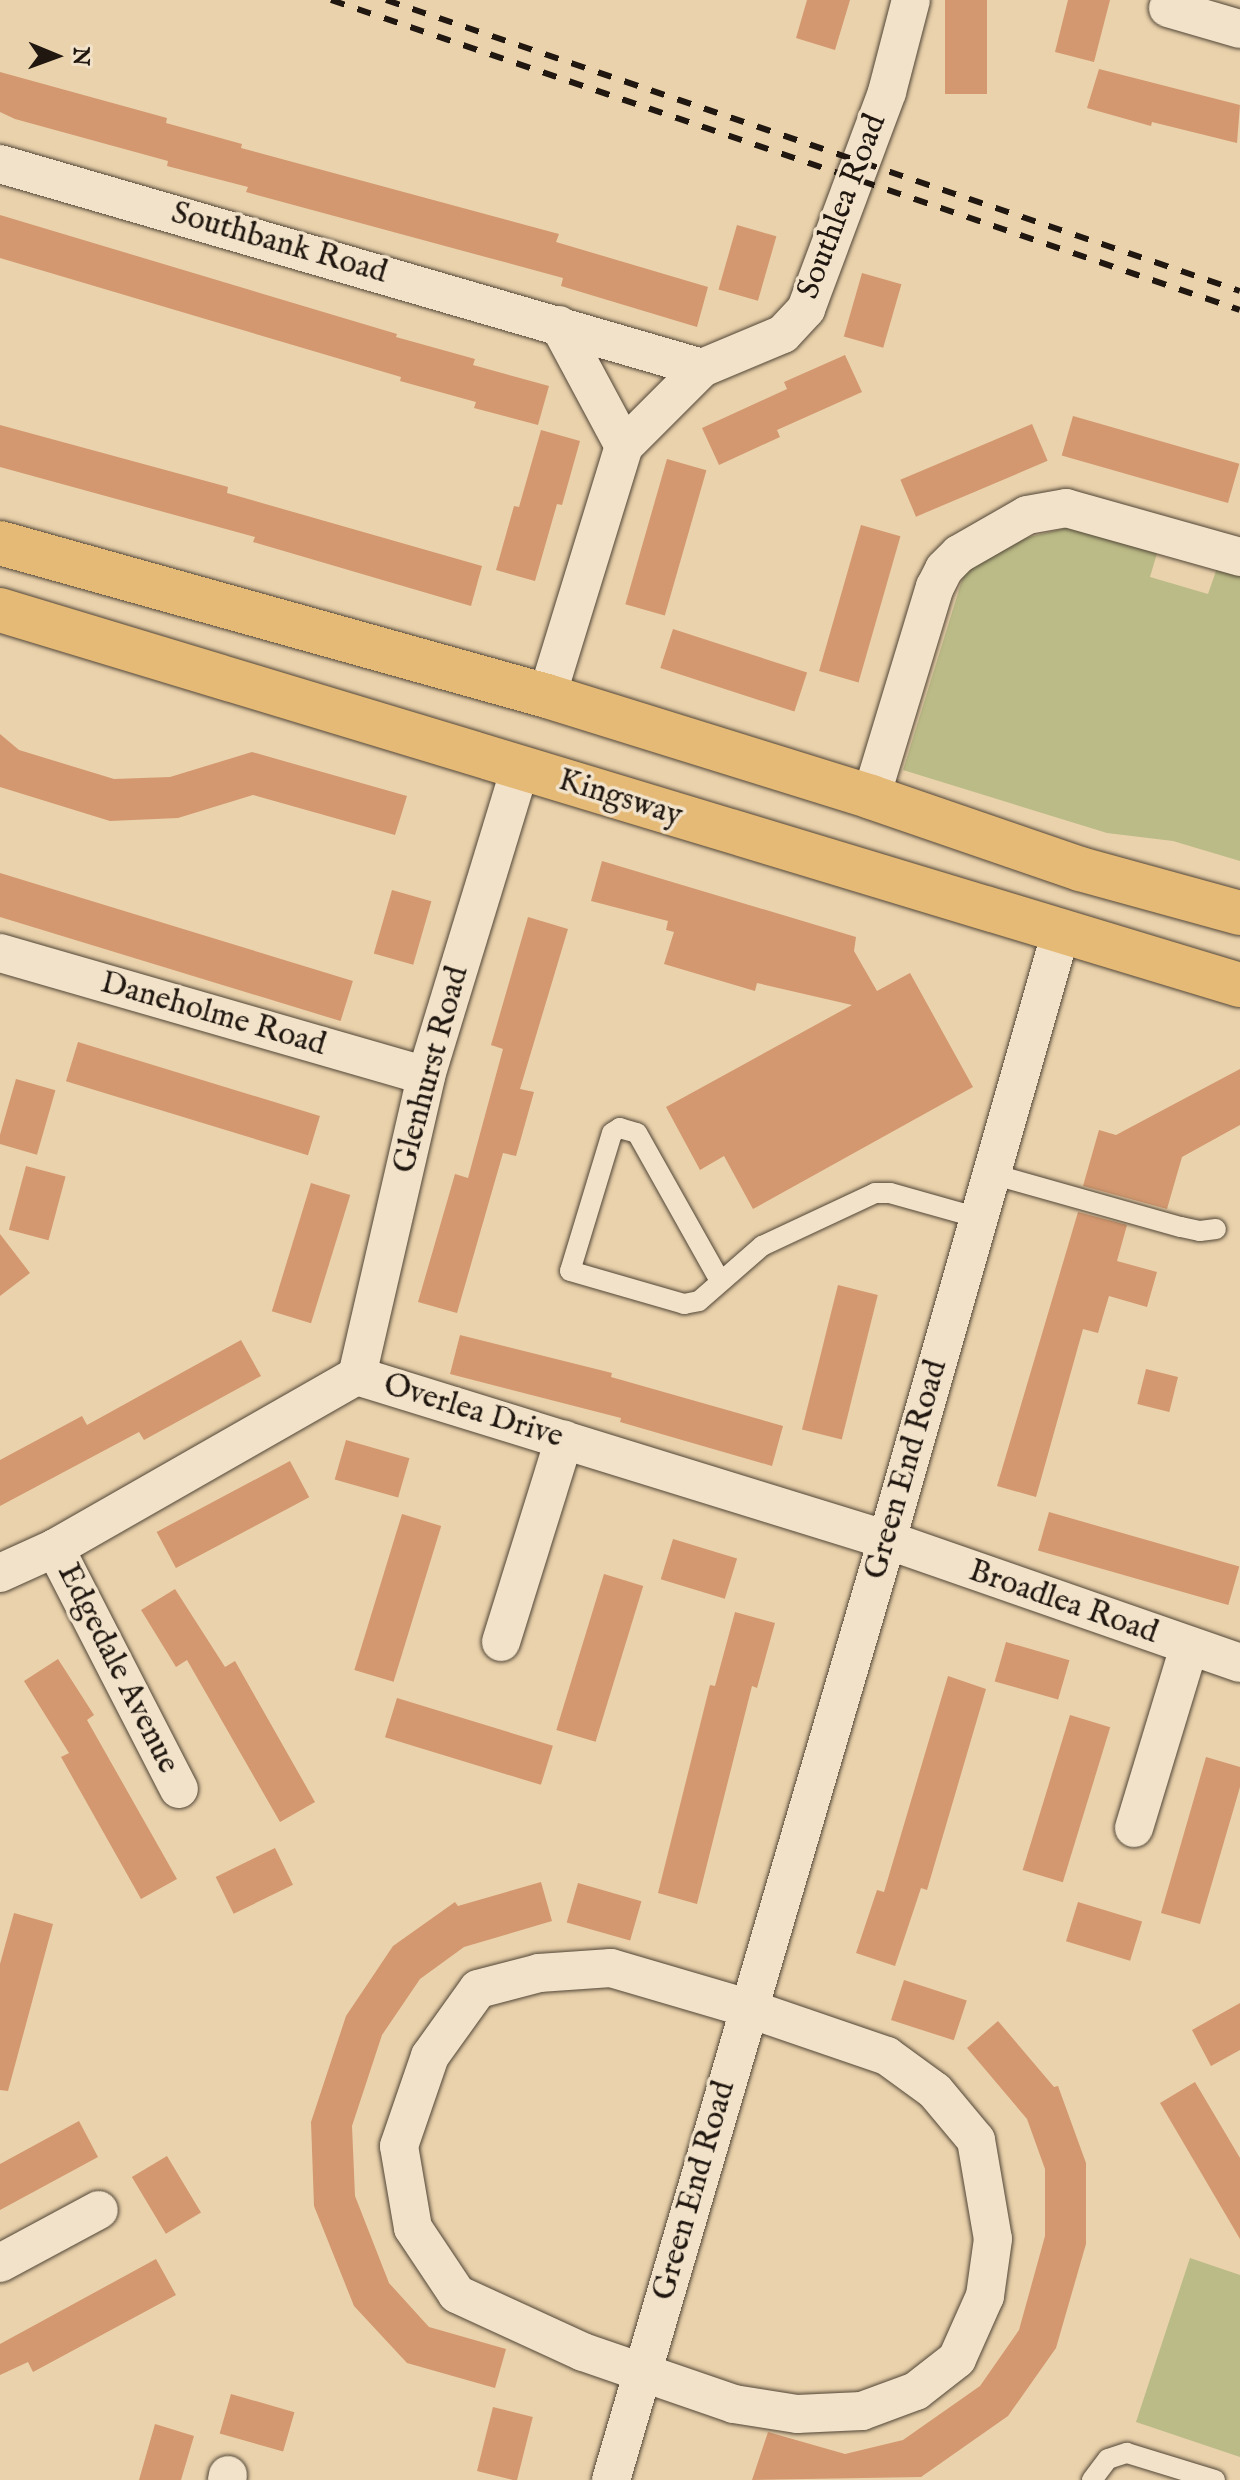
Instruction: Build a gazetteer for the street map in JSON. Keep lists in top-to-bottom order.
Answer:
{
  "streets": {
    "highway": ["Kingsway"],
    "street": [
      "Southlea Road",
      "Southbank Road",
      "Daneholme Road",
      "Glenhurst Road",
      "Overlea Drive",
      "Green End Road",
      "Broadlea Road",
      "Edgedale Avenue"
    ]
  },
  "crossings": [
    ["Southlea Road", "Southbank Road"],
    ["Kingsway", "Glenhurst Road"],
    ["Kingsway", "Green End Road"],
    ["Daneholme Road", "Glenhurst Road"],
    ["Glenhurst Road", "Overlea Drive"],
    ["Overlea Drive", "Green End Road"],
    ["Overlea Drive", "Broadlea Road"],
    ["Overlea Drive", "Edgedale Avenue"],
    ["Green End Road", "Broadlea Road"]
  ],
  "north": "right"
}
